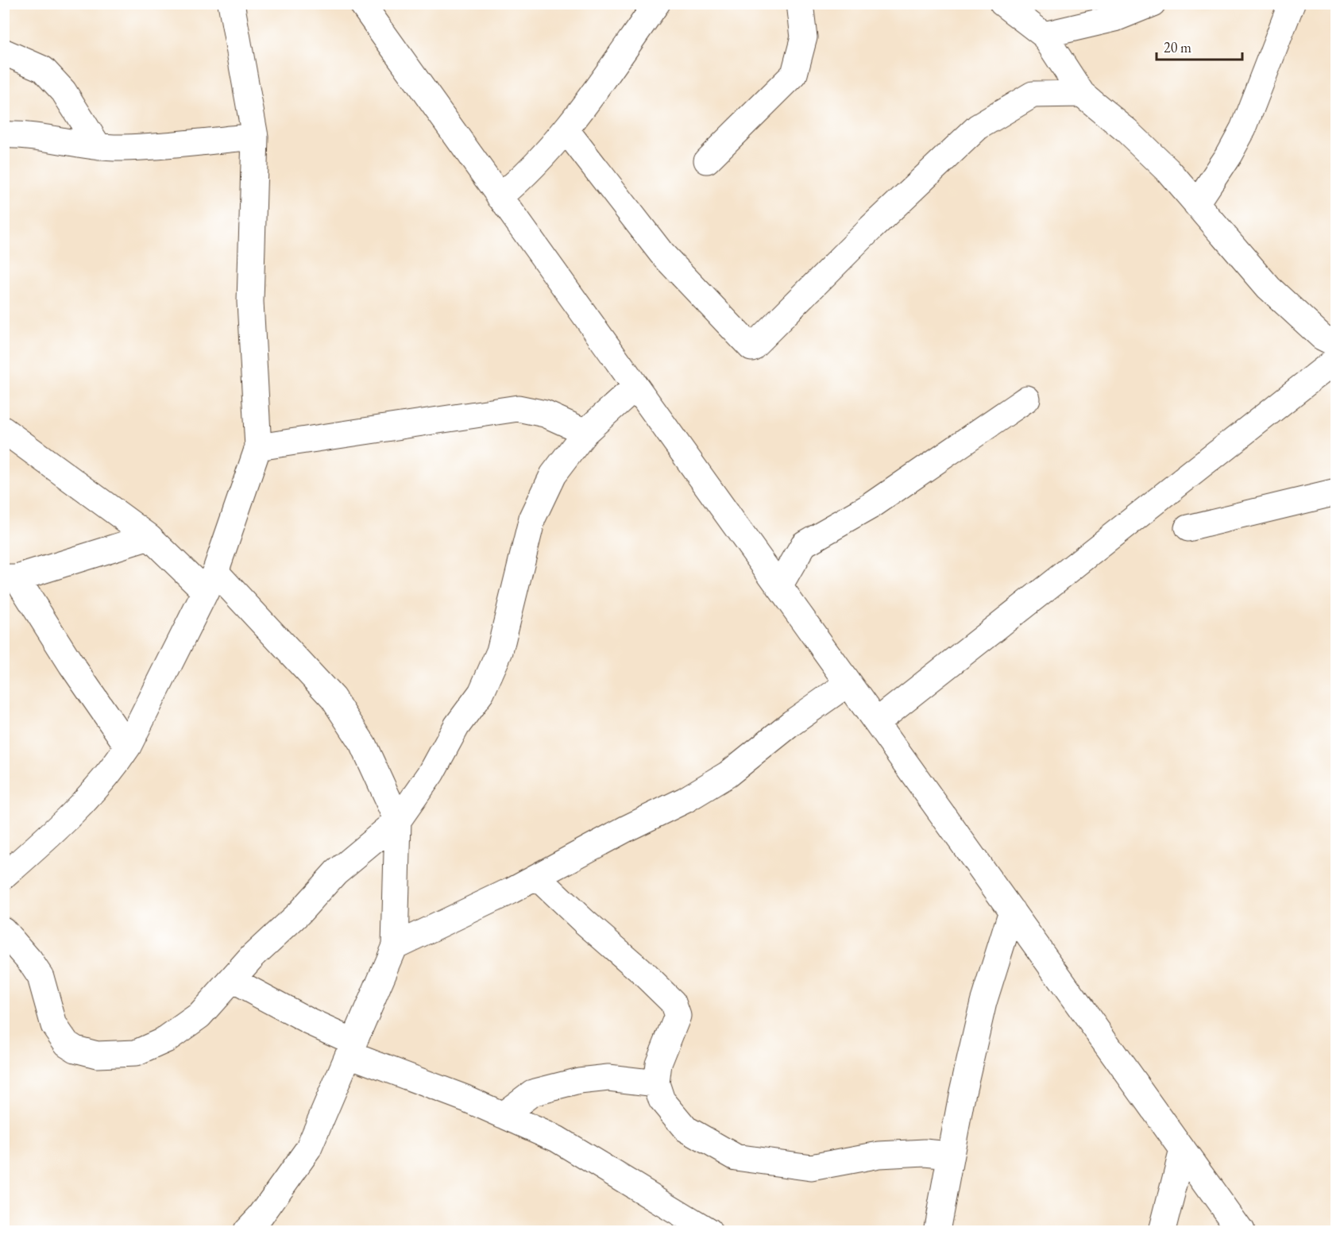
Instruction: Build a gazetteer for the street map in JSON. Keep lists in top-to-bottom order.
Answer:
{
  "scale_bar": "20 m"
}
